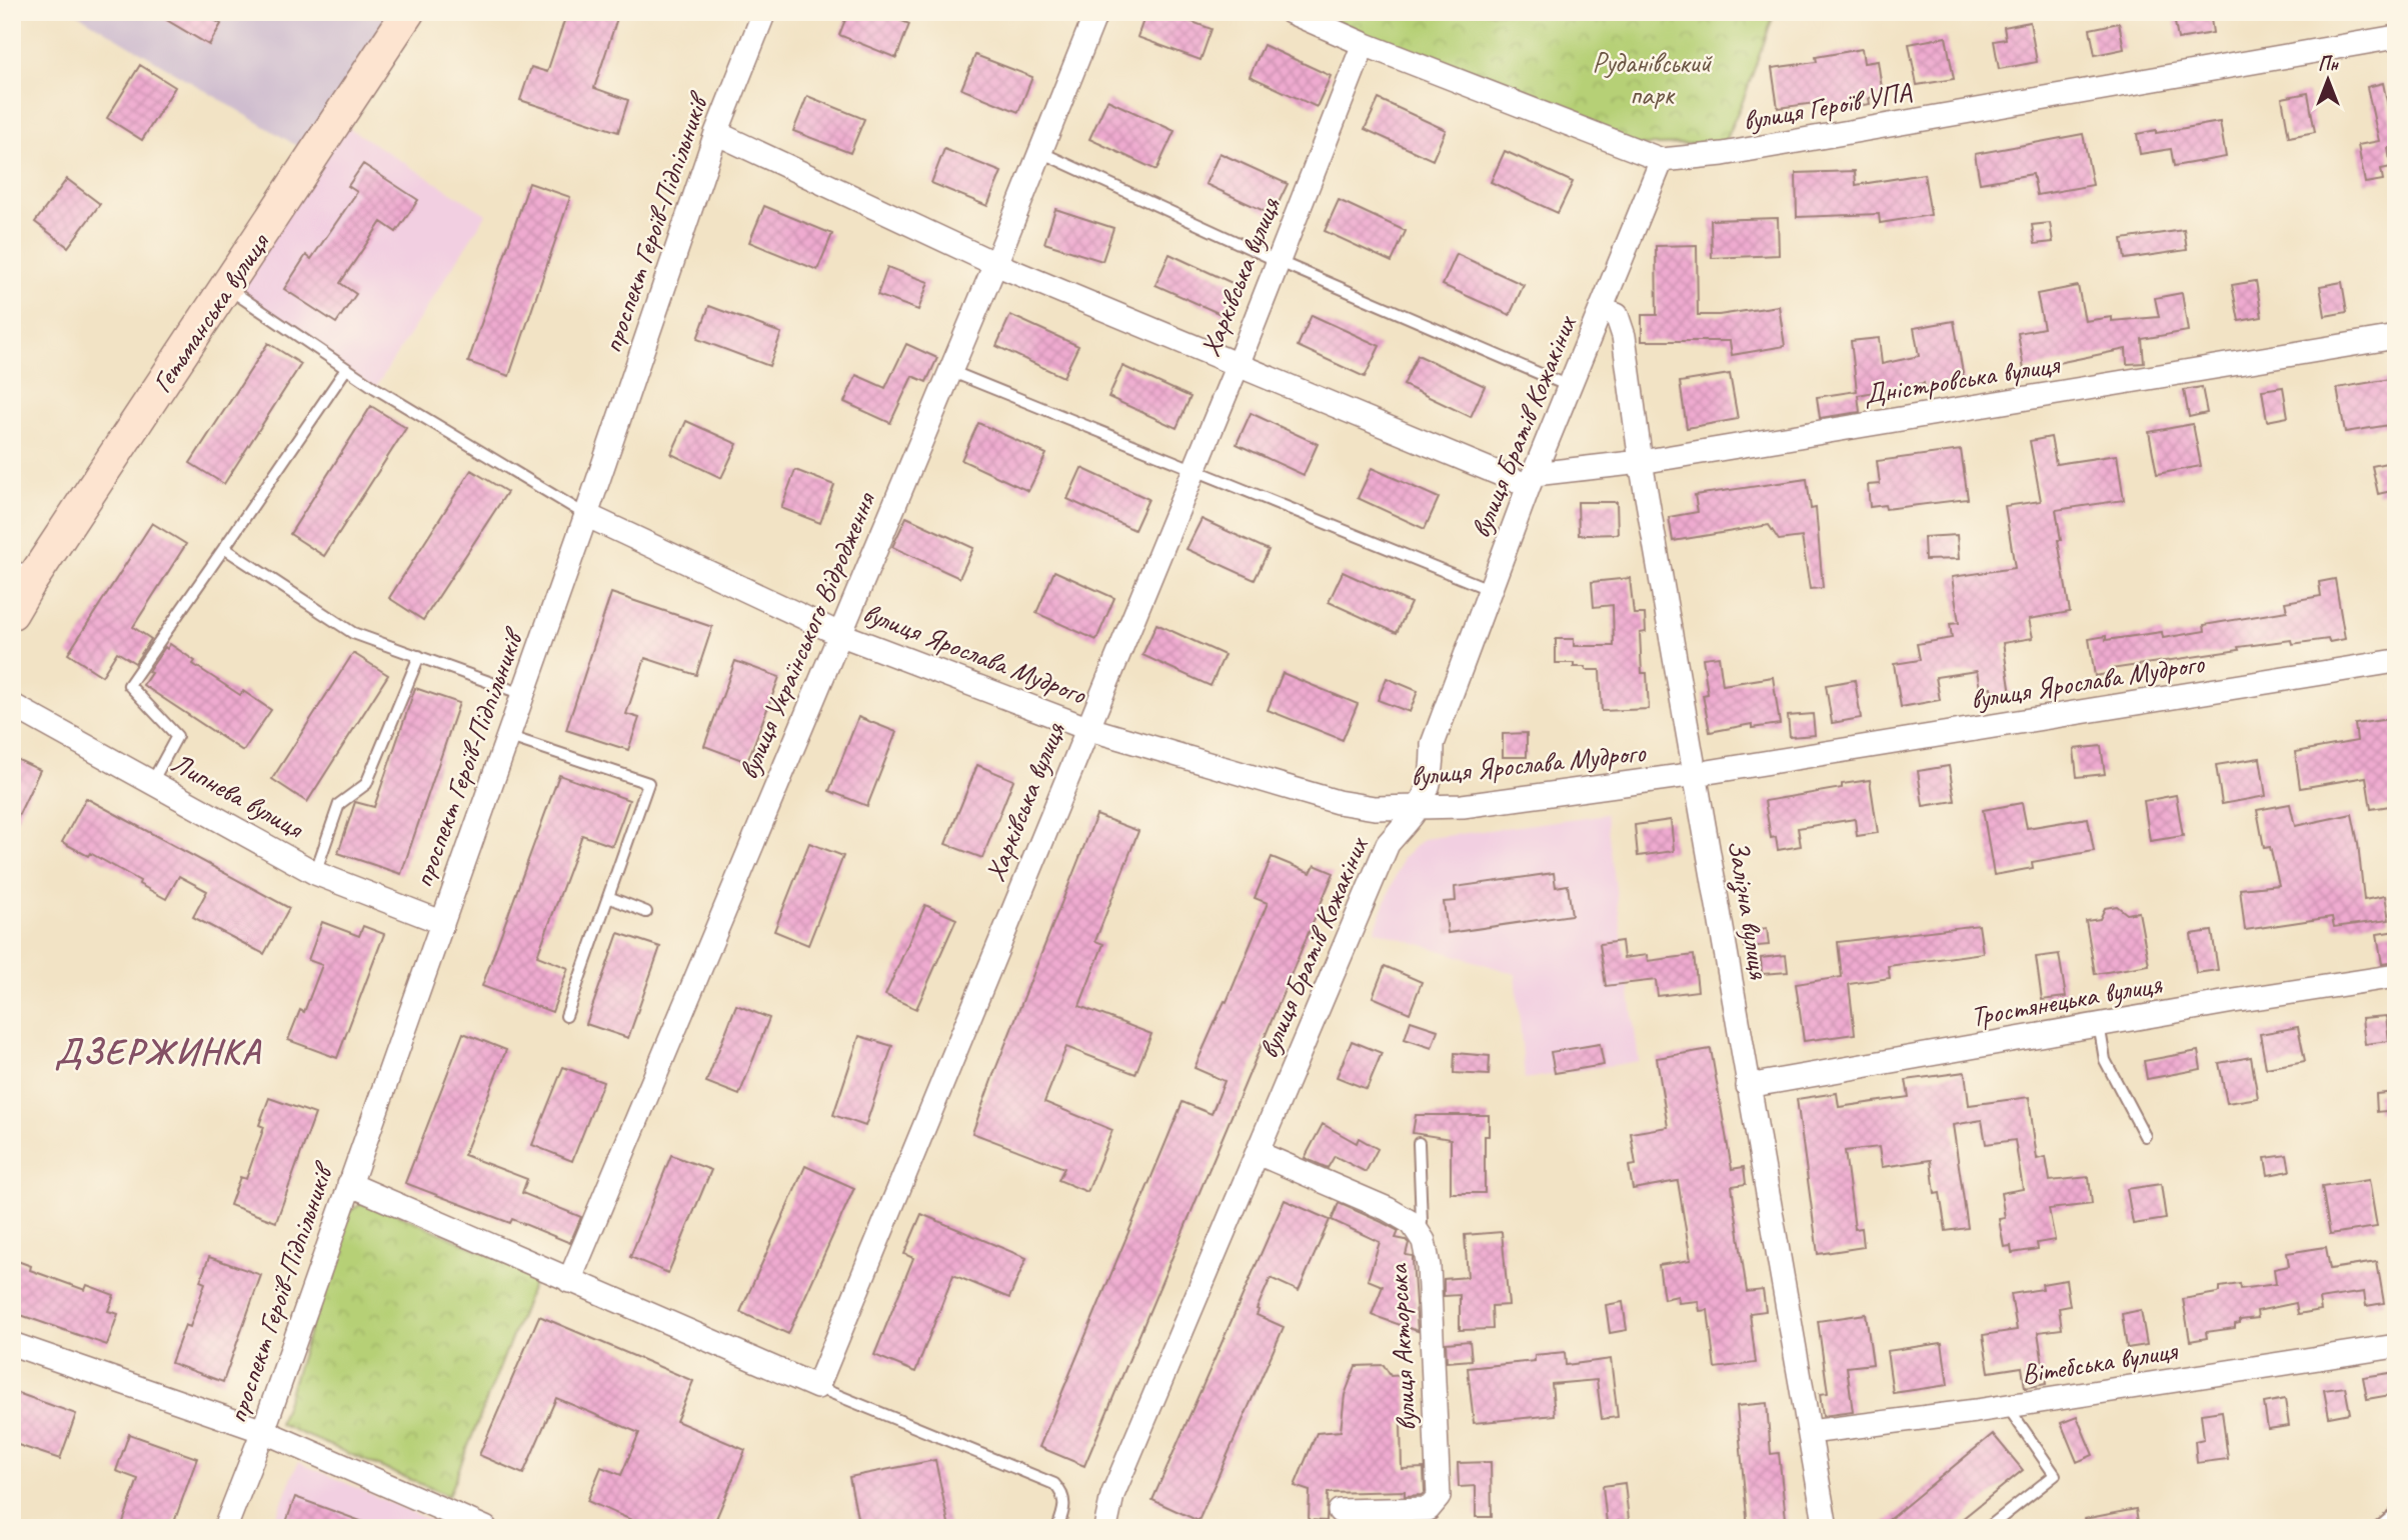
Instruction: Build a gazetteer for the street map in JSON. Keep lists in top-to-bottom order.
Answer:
{
  "streets": {
    "street": [
      "вулиця Героїв УПА",
      "проспект Героїв-Підпільників",
      "Харківська вулиця",
      "Гетьманська вулиця",
      "Дністровська вулиця",
      "вулиця Братів Кожакіних",
      "вулиця Українського Відродження",
      "вулиця Ярослава Мудрого",
      "Липнева вулиця",
      "Залізна вулиця",
      "Тростянецька вулиця",
      "вулиця Акторська",
      "Вітебська вулиця"
    ]
  },
  "crossings": [
    ["вулиця Героїв УПА", "Харківська вулиця"],
    ["вулиця Героїв УПА", "вулиця Братів Кожакіних"],
    ["проспект Героїв-Підпільників", "вулиця Ярослава Мудрого"],
    ["проспект Героїв-Підпільників", "Липнева вулиця"],
    ["Харківська вулиця", "вулиця Ярослава Мудрого"],
    ["Дністровська вулиця", "вулиця Братів Кожакіних"],
    ["Дністровська вулиця", "Залізна вулиця"],
    ["вулиця Братів Кожакіних", "вулиця Ярослава Мудрого"],
    ["вулиця Братів Кожакіних", "Залізна вулиця"],
    ["вулиця Братів Кожакіних", "вулиця Акторська"],
    ["вулиця Українського Відродження", "вулиця Ярослава Мудрого"],
    ["вулиця Ярослава Мудрого", "Залізна вулиця"],
    ["Залізна вулиця", "Тростянецька вулиця"],
    ["Залізна вулиця", "Вітебська вулиця"]
  ],
  "districts": ["ДЗЕРЖИНКА"],
  "parks": ["Руданівський парк"],
  "north": "top"
}
